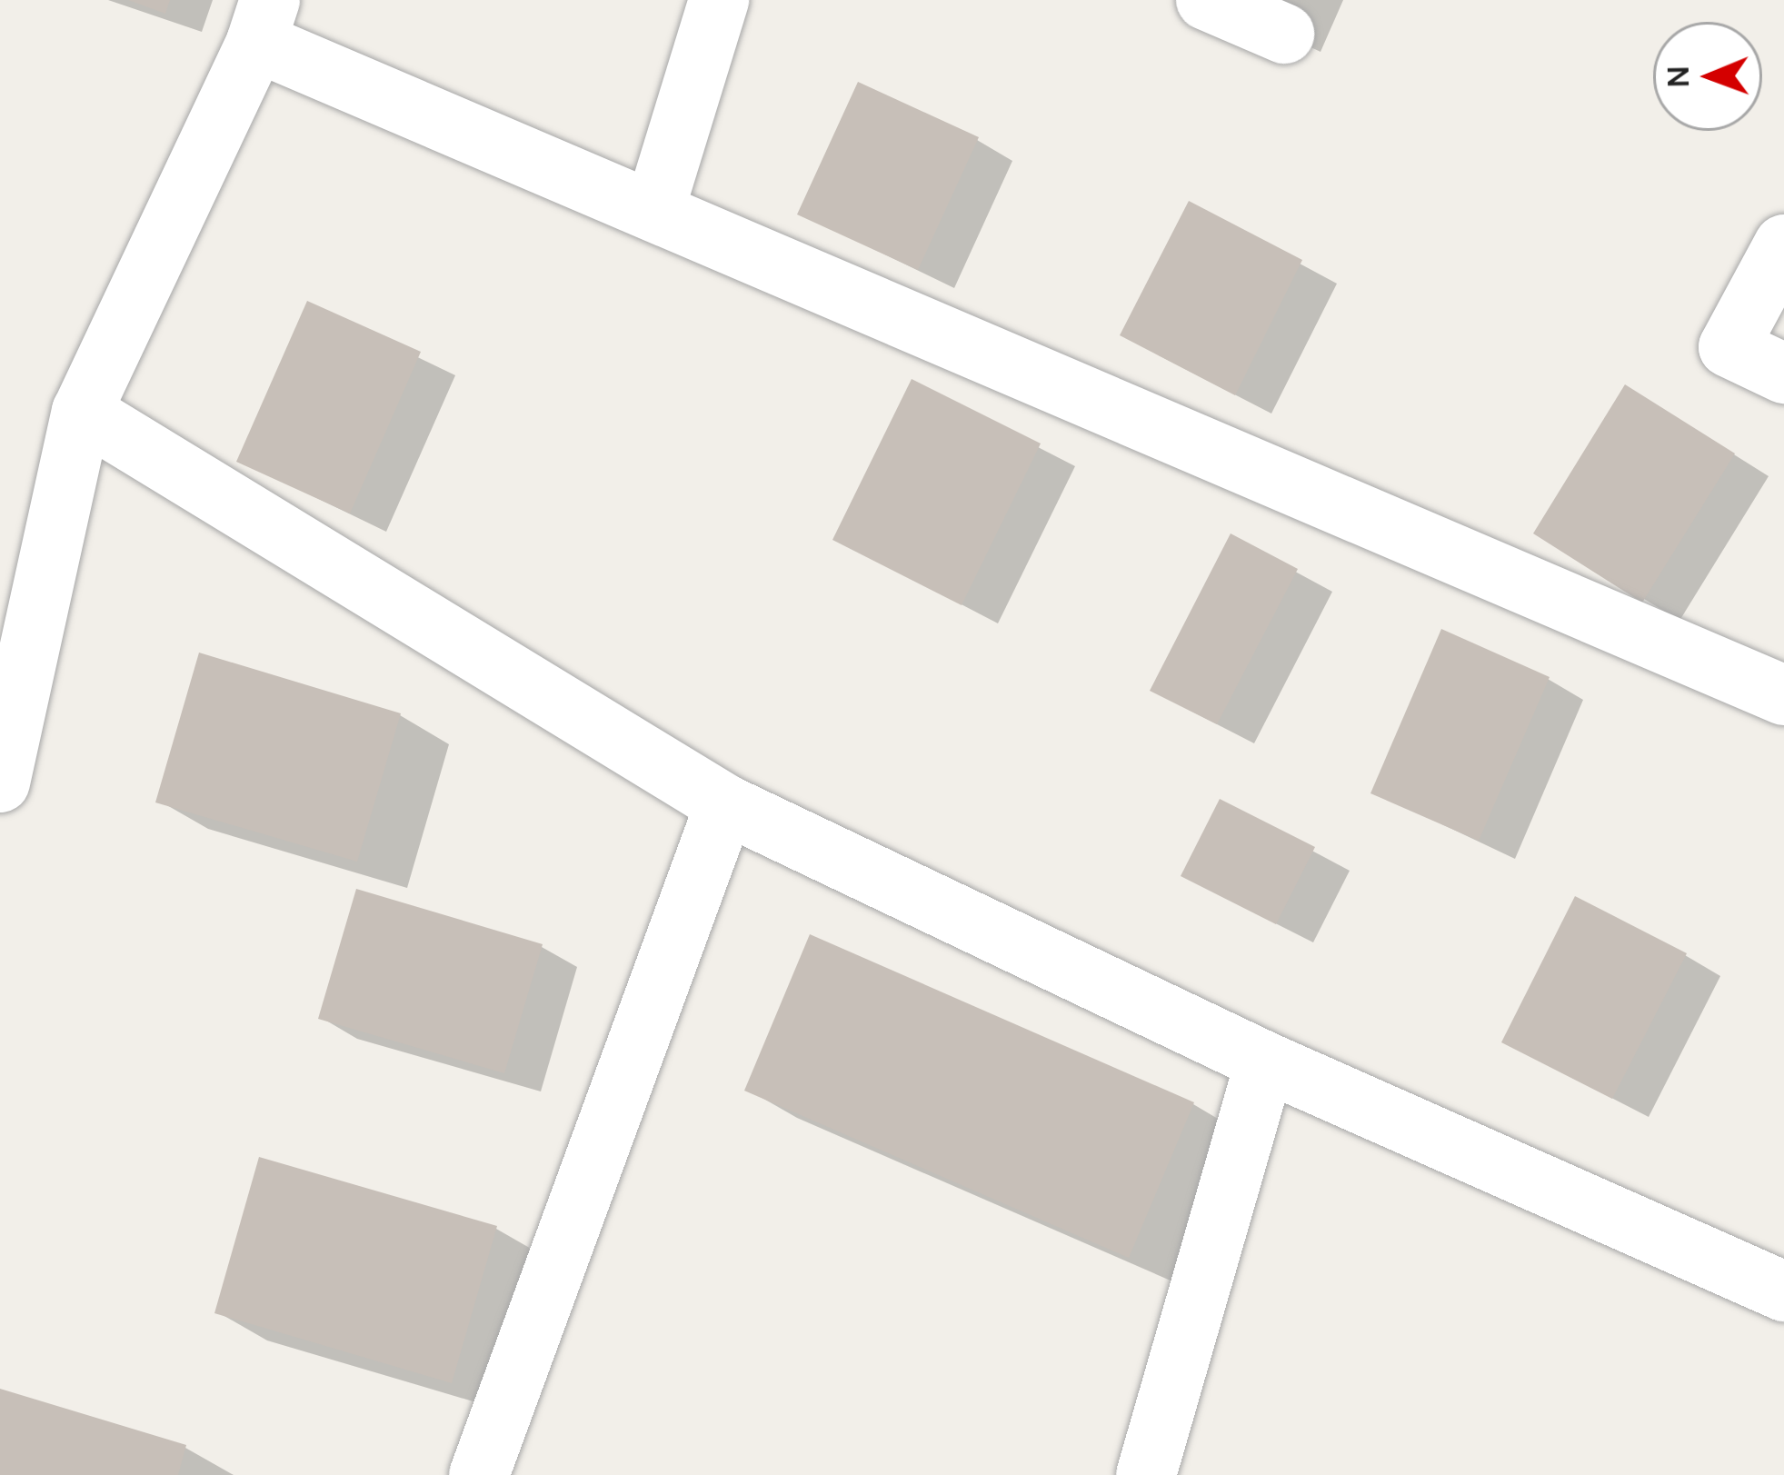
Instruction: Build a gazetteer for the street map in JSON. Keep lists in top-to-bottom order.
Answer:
{
  "north": "left"
}
